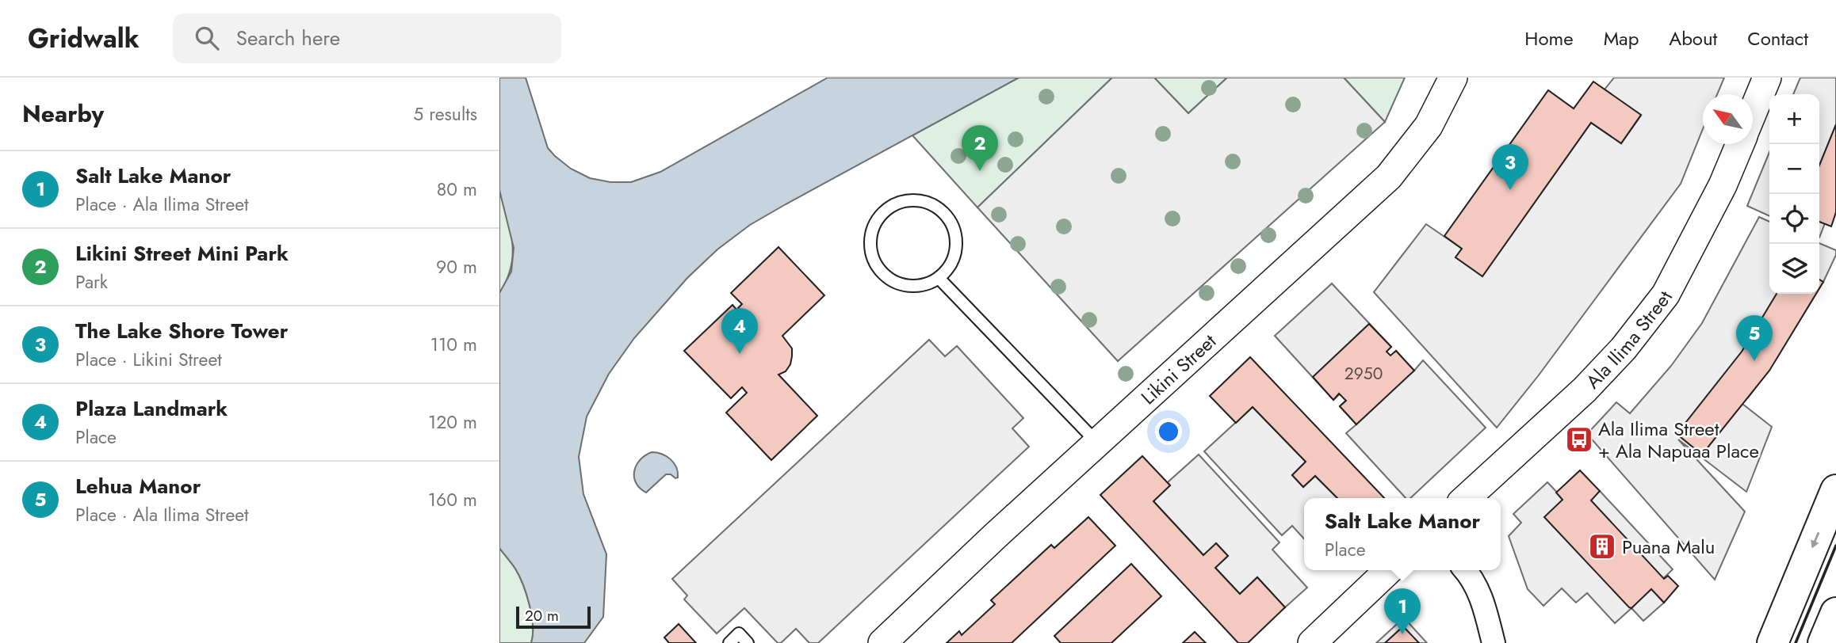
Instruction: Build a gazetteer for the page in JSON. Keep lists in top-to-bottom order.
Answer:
{
  "streets": {
    "street": ["Ala Ilima Street", "Likini Street"]
  },
  "places": {
    "bus stop": ["Ala Ilima Street + Ala Napuaa Place"],
    "building": ["Puana Malu"]
  },
  "house_numbers": ["2950"],
  "scale_bar": "20 m",
  "north": "top left",
  "page": {
    "header": "Gridwalk",
    "search": "Search here",
    "nav": [
      "Home",
      "Map",
      "About",
      "Contact"
    ],
    "heading": ["Nearby", "5 results"],
    "map_buttons": ["+", "−"],
    "pins": [
      "2",
      "3",
      "4",
      "5",
      "1"
    ],
    "list": [
      {
        "mark": "1",
        "name": "Salt Lake Manor",
        "note": "Place · Ala Ilima Street",
        "value": "80 m"
      },
      {
        "mark": "2",
        "name": "Likini Street Mini Park",
        "note": "Park",
        "value": "90 m"
      },
      {
        "mark": "3",
        "name": "The Lake Shore Tower",
        "note": "Place · Likini Street",
        "value": "110 m"
      },
      {
        "mark": "4",
        "name": "Plaza Landmark",
        "note": "Place",
        "value": "120 m"
      },
      {
        "mark": "5",
        "name": "Lehua Manor",
        "note": "Place · Ala Ilima Street",
        "value": "160 m"
      }
    ],
    "popup": ["Salt Lake Manor", "Place"],
    "scale": "20 m"
  }
}
